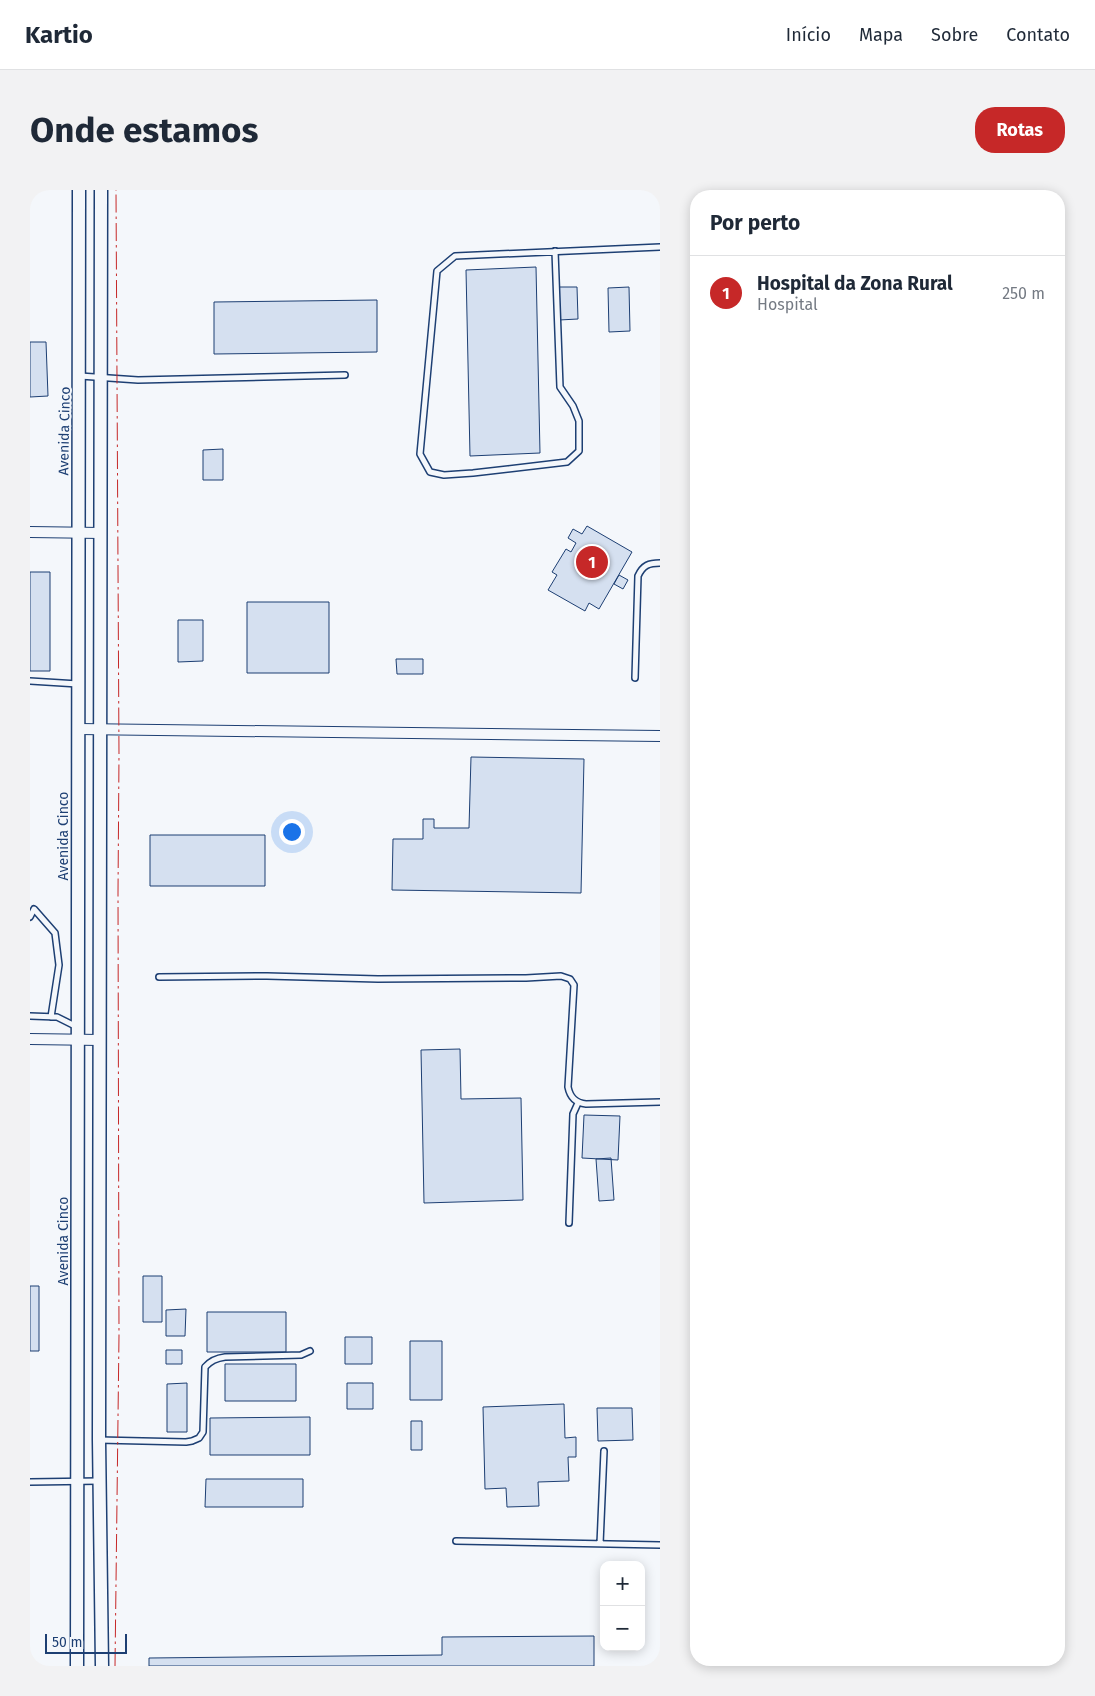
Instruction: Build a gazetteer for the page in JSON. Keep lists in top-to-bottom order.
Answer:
{
  "streets": {
    "street": ["Avenida Cinco"]
  },
  "scale_bar": "50 m",
  "page": {
    "header": "Kartio",
    "nav": [
      "Início",
      "Mapa",
      "Sobre",
      "Contato"
    ],
    "buttons": "Rotas",
    "title": "Onde estamos",
    "heading": "Por perto",
    "list": [
      {
        "mark": "1",
        "name": "Hospital da Zona Rural",
        "note": "Hospital",
        "value": "250 m"
      }
    ],
    "pins": "1",
    "map_buttons": ["+", "−"],
    "scale": "50 m"
  }
}
